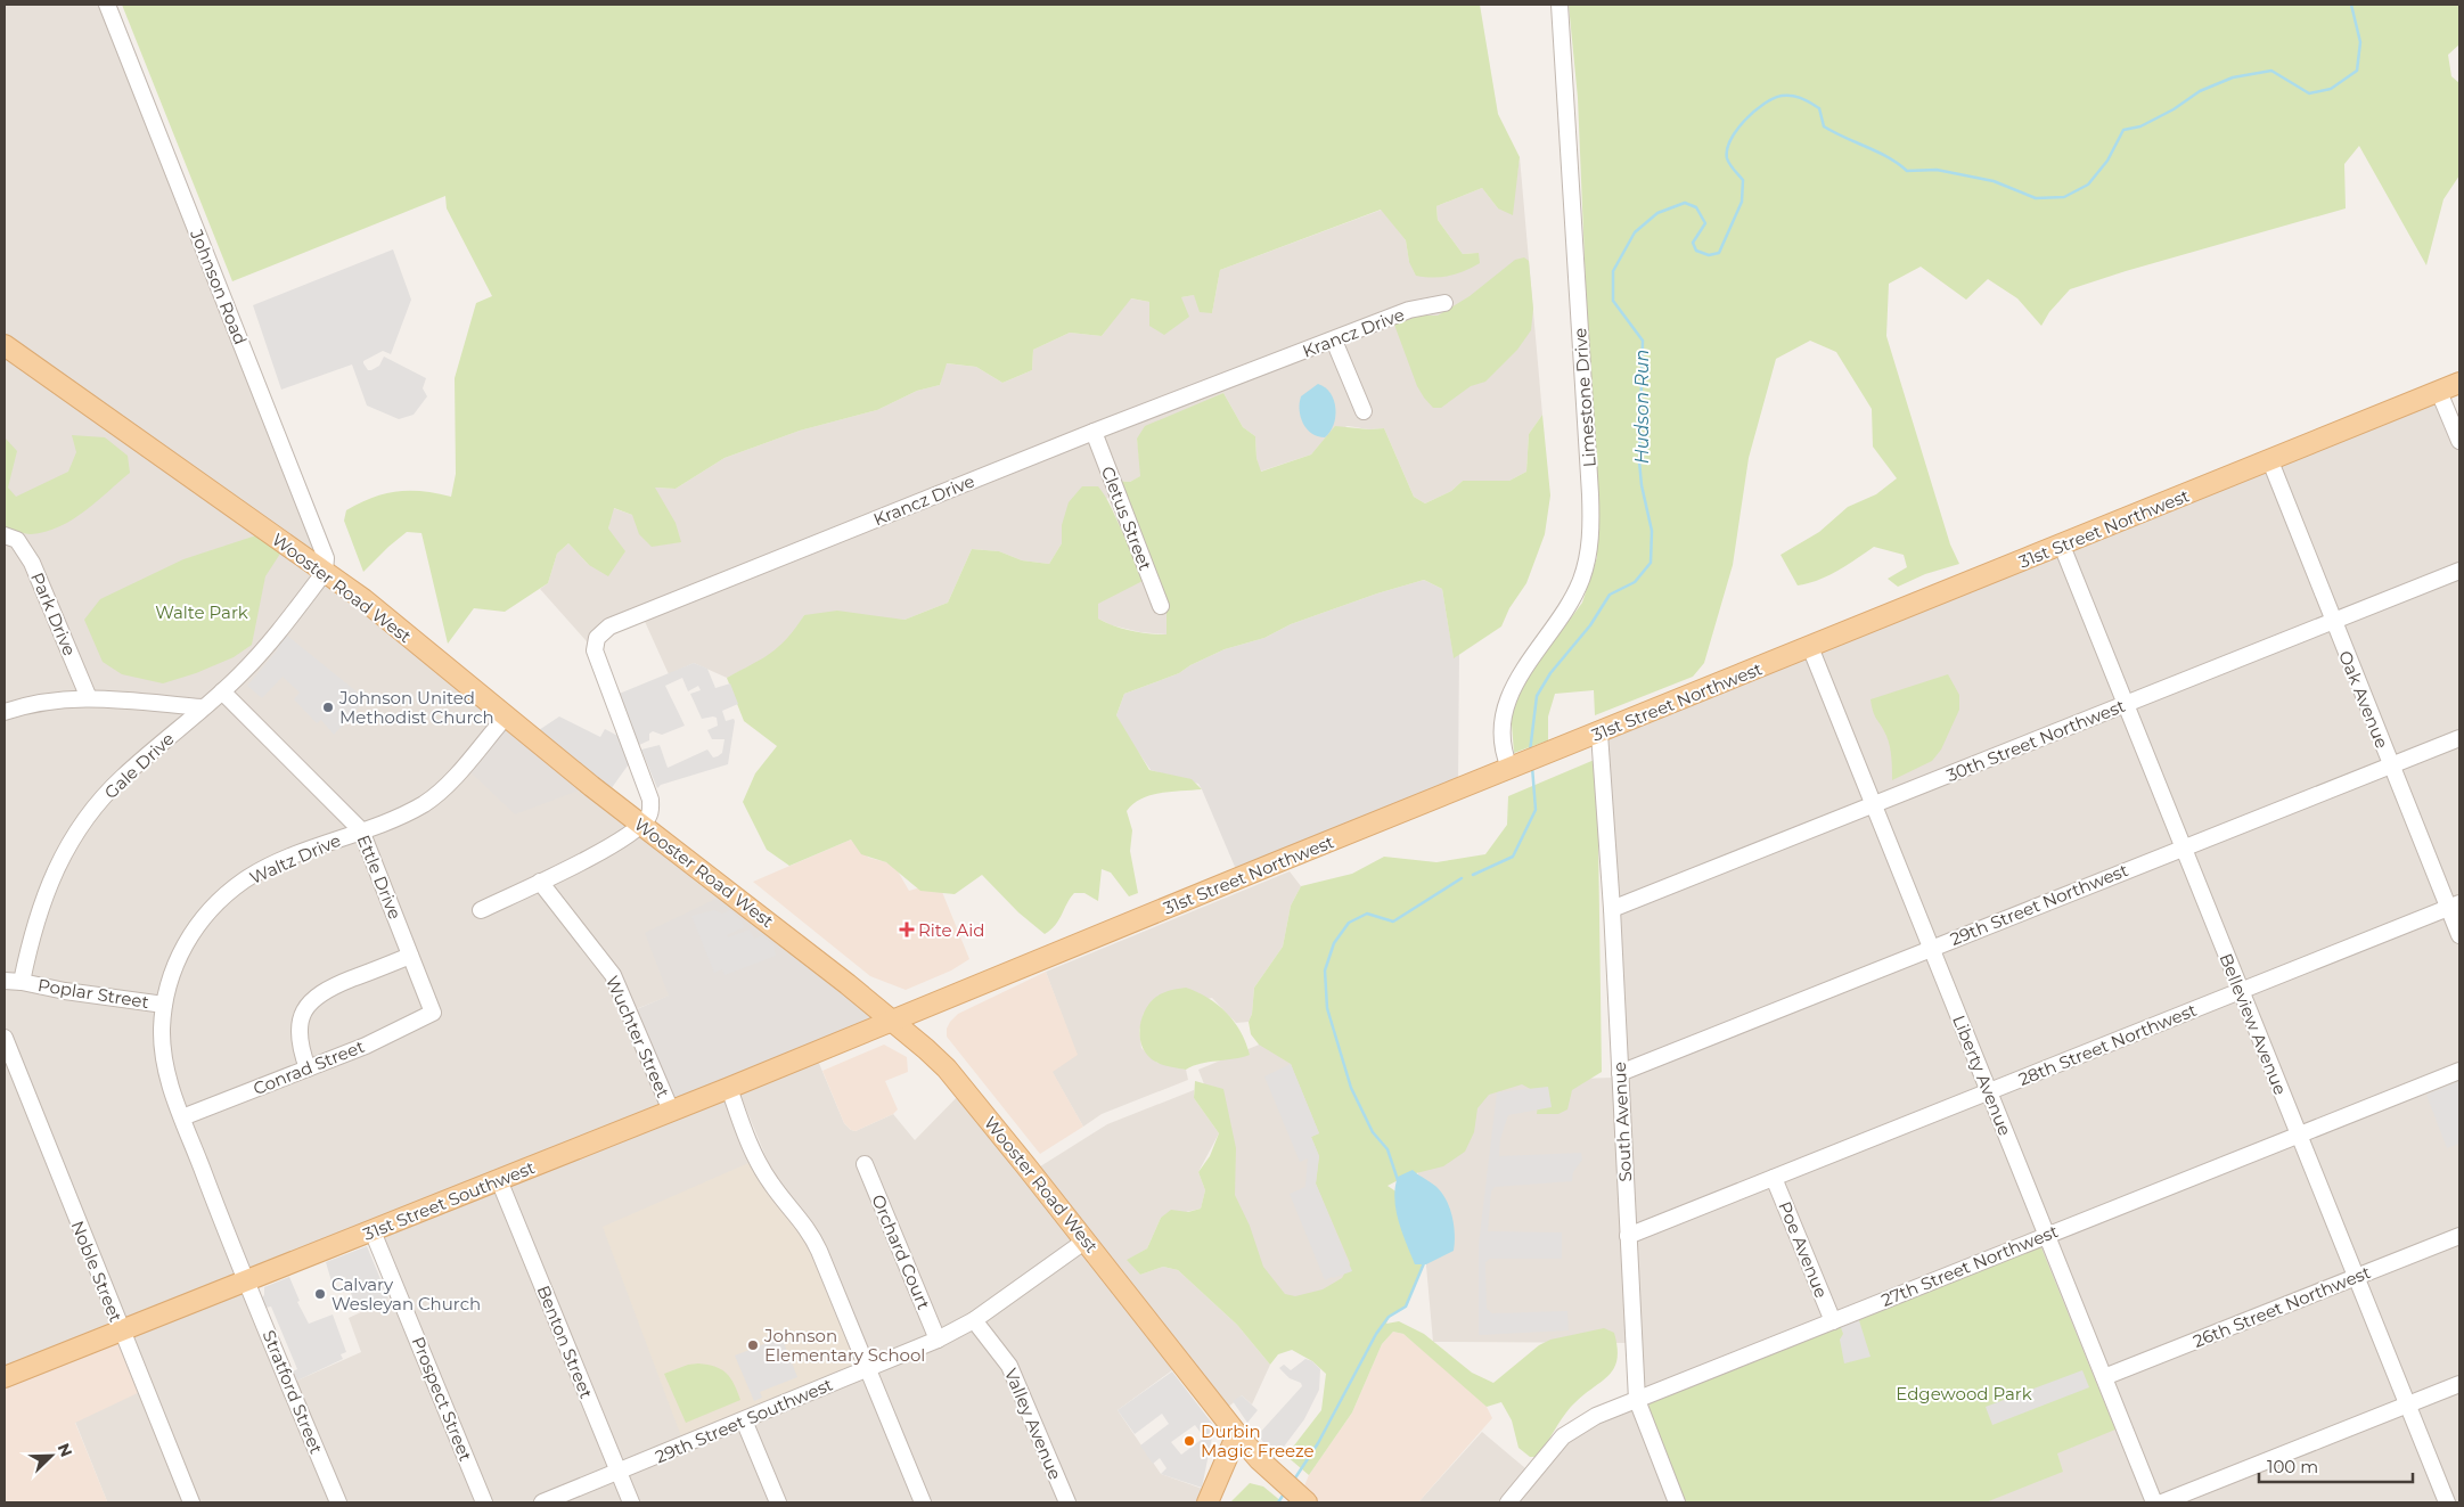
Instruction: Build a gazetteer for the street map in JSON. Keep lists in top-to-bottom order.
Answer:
{
  "streets": {
    "main road": ["31st Street Northwest", "Wooster Road West", "31st Street Southwest"],
    "street": [
      "Johnson Road",
      "Krancz Drive",
      "Limestone Drive",
      "Cletus Street",
      "Park Drive",
      "Oak Avenue",
      "30th Street Northwest",
      "Gale Drive",
      "Waltz Drive",
      "Ettle Drive",
      "29th Street Northwest",
      "Poplar Street",
      "Belleview Avenue",
      "Wuchter Street",
      "28th Street Northwest",
      "Conrad Street",
      "Liberty Avenue",
      "South Avenue",
      "Poe Avenue",
      "Orchard Court",
      "27th Street Northwest",
      "Noble Street",
      "26th Street Northwest",
      "Benton Street",
      "Stratford Street",
      "Prospect Street",
      "29th Street Southwest",
      "Valley Avenue"
    ]
  },
  "crossings": [
    ["Johnson Road", "Wooster Road West"],
    ["Johnson Road", "Gale Drive"],
    ["Krancz Drive", "Cletus Street"],
    ["Krancz Drive", "Wooster Road West"],
    ["Limestone Drive", "31st Street Northwest"],
    ["31st Street Northwest", "Wooster Road West"],
    ["31st Street Northwest", "Oak Avenue"],
    ["31st Street Northwest", "Belleview Avenue"],
    ["31st Street Northwest", "Liberty Avenue"],
    ["31st Street Northwest", "South Avenue"],
    ["31st Street Northwest", "31st Street Southwest"],
    ["Wooster Road West", "Gale Drive"],
    ["Wooster Road West", "Waltz Drive"],
    ["Wooster Road West", "31st Street Southwest"],
    ["Wooster Road West", "29th Street Southwest"],
    ["Oak Avenue", "30th Street Northwest"],
    ["Oak Avenue", "29th Street Northwest"],
    ["Oak Avenue", "28th Street Northwest"],
    ["30th Street Northwest", "Belleview Avenue"],
    ["30th Street Northwest", "Liberty Avenue"],
    ["30th Street Northwest", "South Avenue"],
    ["Gale Drive", "Ettle Drive"],
    ["Gale Drive", "Poplar Street"],
    ["Waltz Drive", "Ettle Drive"],
    ["Waltz Drive", "Poplar Street"],
    ["Waltz Drive", "Conrad Street"],
    ["Waltz Drive", "31st Street Southwest"],
    ["Waltz Drive", "Stratford Street"],
    ["Ettle Drive", "Conrad Street"],
    ["29th Street Northwest", "Belleview Avenue"],
    ["29th Street Northwest", "Liberty Avenue"],
    ["29th Street Northwest", "South Avenue"],
    ["Belleview Avenue", "28th Street Northwest"],
    ["Belleview Avenue", "27th Street Northwest"],
    ["Belleview Avenue", "26th Street Northwest"],
    ["Wuchter Street", "31st Street Southwest"],
    ["28th Street Northwest", "Liberty Avenue"],
    ["28th Street Northwest", "South Avenue"],
    ["28th Street Northwest", "Poe Avenue"],
    ["Liberty Avenue", "27th Street Northwest"],
    ["Liberty Avenue", "26th Street Northwest"],
    ["South Avenue", "27th Street Northwest"],
    ["31st Street Southwest", "Noble Street"],
    ["31st Street Southwest", "Benton Street"],
    ["31st Street Southwest", "Stratford Street"],
    ["31st Street Southwest", "Prospect Street"],
    ["Poe Avenue", "27th Street Northwest"],
    ["Orchard Court", "29th Street Southwest"],
    ["Benton Street", "29th Street Southwest"],
    ["29th Street Southwest", "Valley Avenue"]
  ],
  "water": ["Hudson Run"],
  "parks": ["Walte Park", "Edgewood Park"],
  "places": {
    "other": [
      "Johnson United Methodist Church",
      "Calvary Wesleyan Church",
      "Johnson Elementary School",
      "Durbin Magic Freeze"
    ],
    "health": ["Rite Aid"]
  },
  "scale_bar": "100 m",
  "north": "top right"
}
